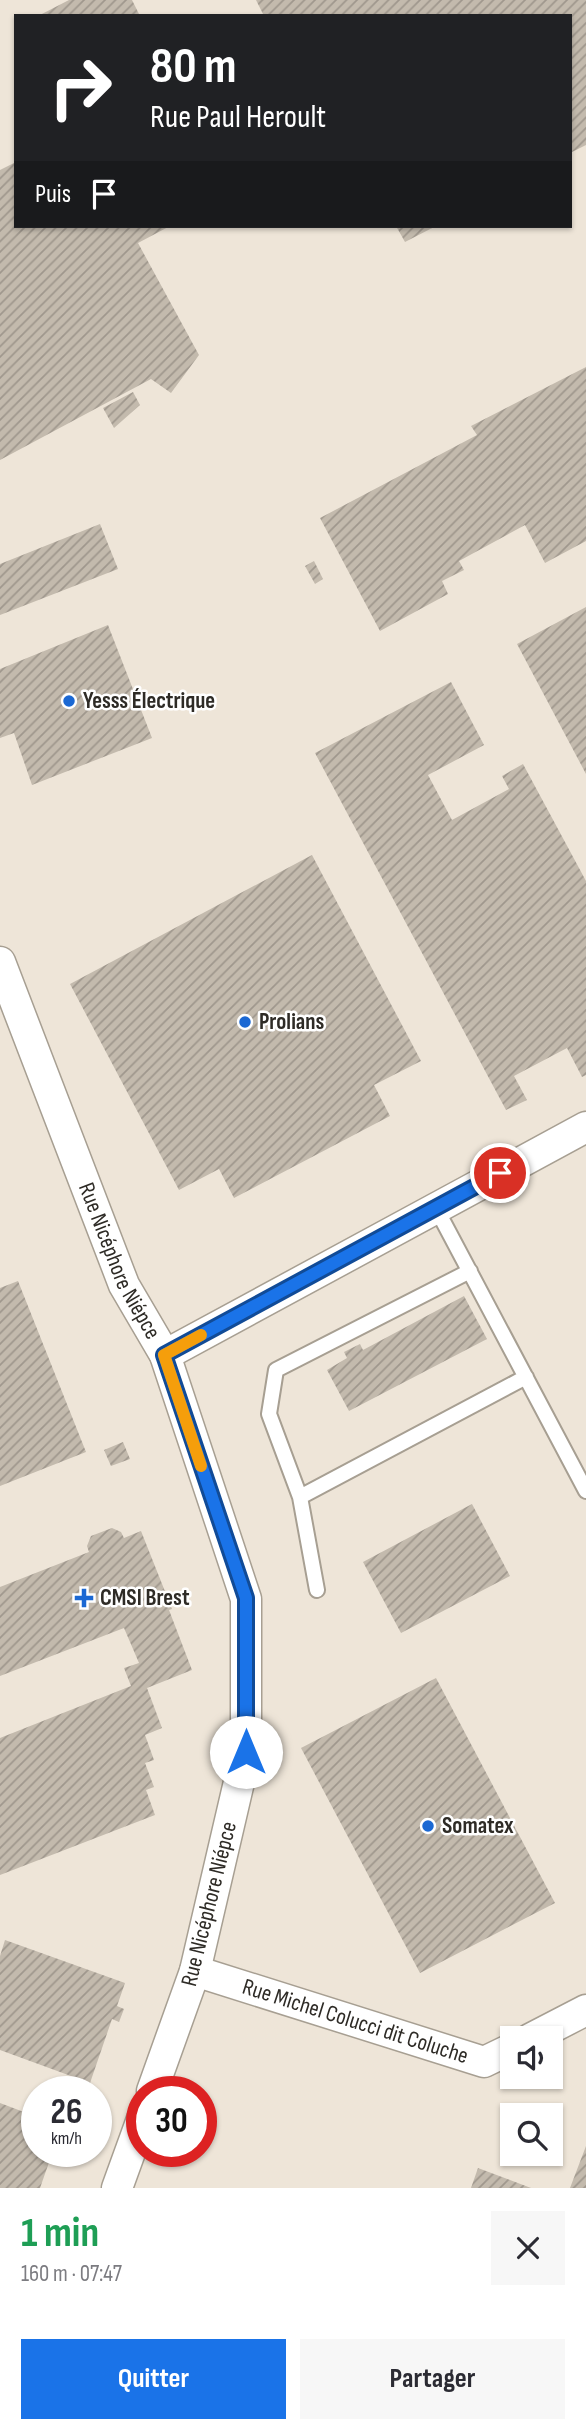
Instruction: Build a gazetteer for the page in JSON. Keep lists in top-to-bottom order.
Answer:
{
  "streets": {
    "street": ["Rue Nicéphore Niépce", "Rue Michel Colucci dit Coluche"]
  },
  "crossings": [
    ["Rue Nicéphore Niépce", "Rue Michel Colucci dit Coluche"]
  ],
  "places": {
    "other": ["Yesss Électrique", "Prolians", "Somatex"],
    "health": ["CMSI Brest"]
  },
  "page": {
    "turn": ["80 m", "Rue Paul Heroult"],
    "then": "Puis",
    "speed": "26 km/h",
    "limit": "30",
    "heading": ["1 min", "160 m · 07:47"],
    "buttons": ["Quitter", "Partager"]
  }
}
